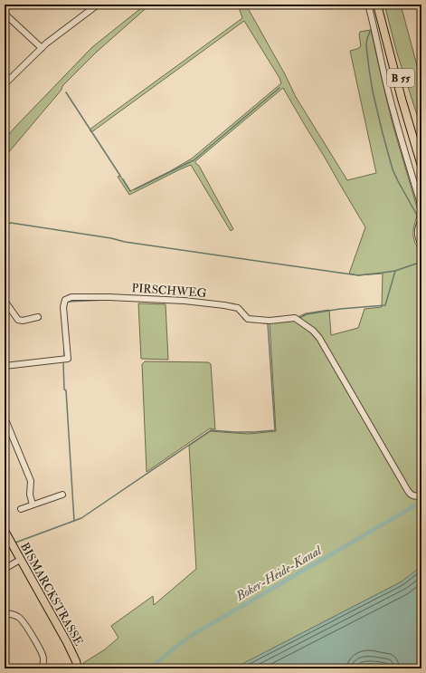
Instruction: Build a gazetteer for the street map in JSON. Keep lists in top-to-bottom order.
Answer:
{
  "streets": {
    "main road": ["B 55", "BISMARCKSTRASSE"],
    "street": ["PIRSCHWEG"]
  },
  "water": ["Boker-Heide-Kanal"]
}
